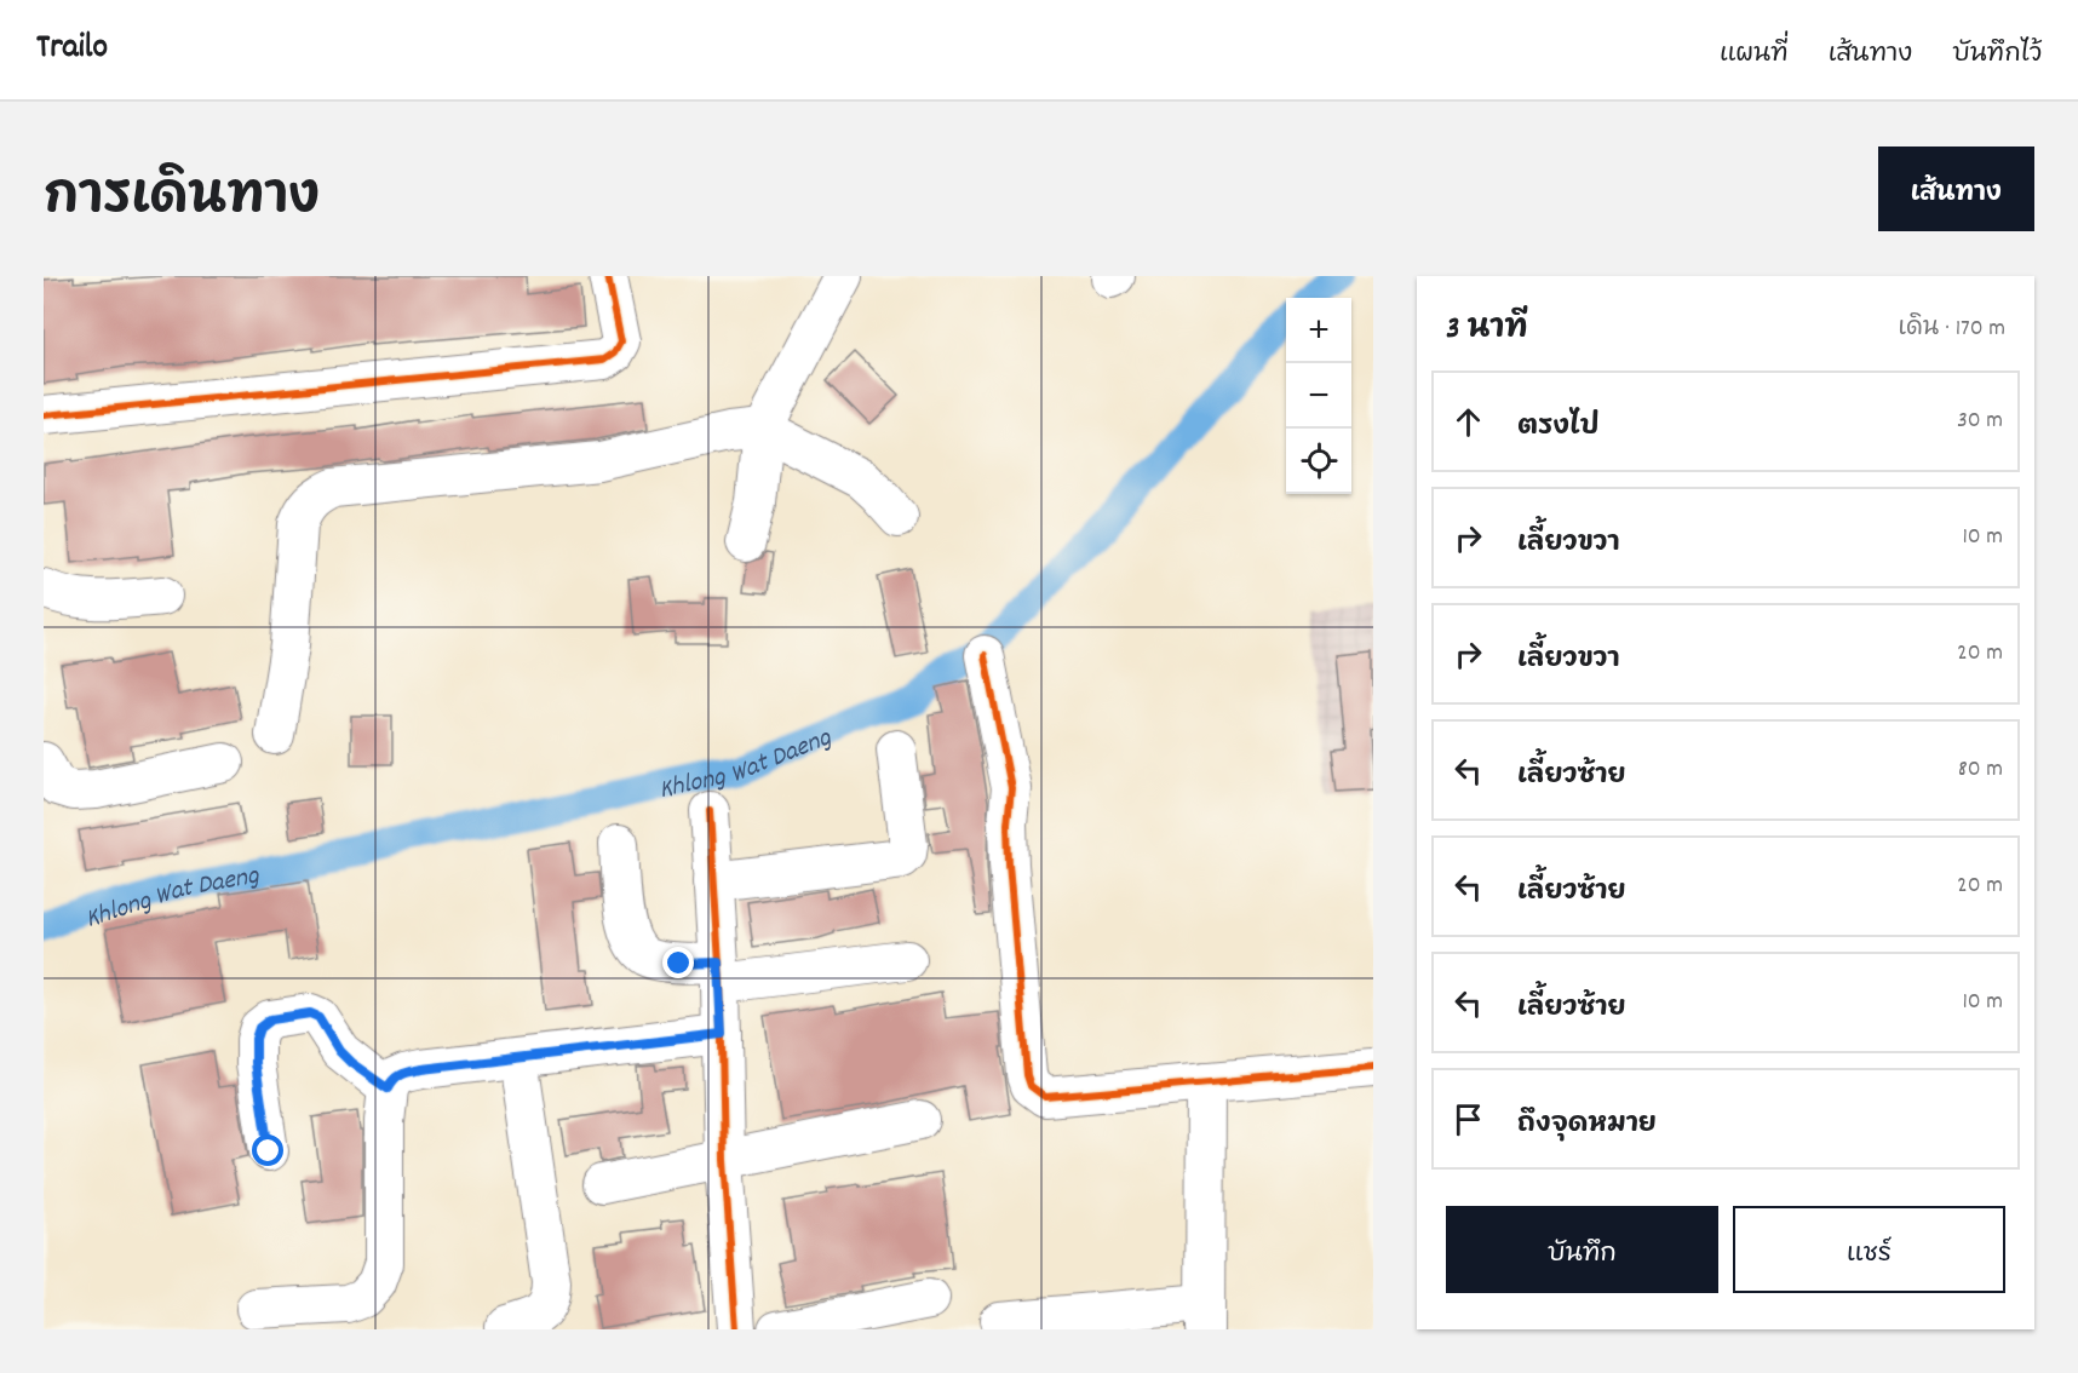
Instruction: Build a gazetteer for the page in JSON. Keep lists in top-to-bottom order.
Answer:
{
  "water": ["Khlong Wat Daeng"],
  "page": {
    "header": "Trailo",
    "nav": ["แผนที่", "เส้นทาง", "บันทึกไว้"],
    "title": "การเดินทาง",
    "buttons": [
      "เส้นทาง",
      ["บันทึก", "แชร์"]
    ],
    "heading": ["3 นาที", "เดิน · 170 m"],
    "map_buttons": ["+", "−"],
    "list": [
      ["ตรงไป", "30 m"],
      ["เลี้ยวขวา", "10 m"],
      ["เลี้ยวขวา", "20 m"],
      ["เลี้ยวซ้าย", "80 m"],
      ["เลี้ยวซ้าย", "20 m"],
      ["เลี้ยวซ้าย", "10 m"],
      "ถึงจุดหมาย"
    ]
  }
}
